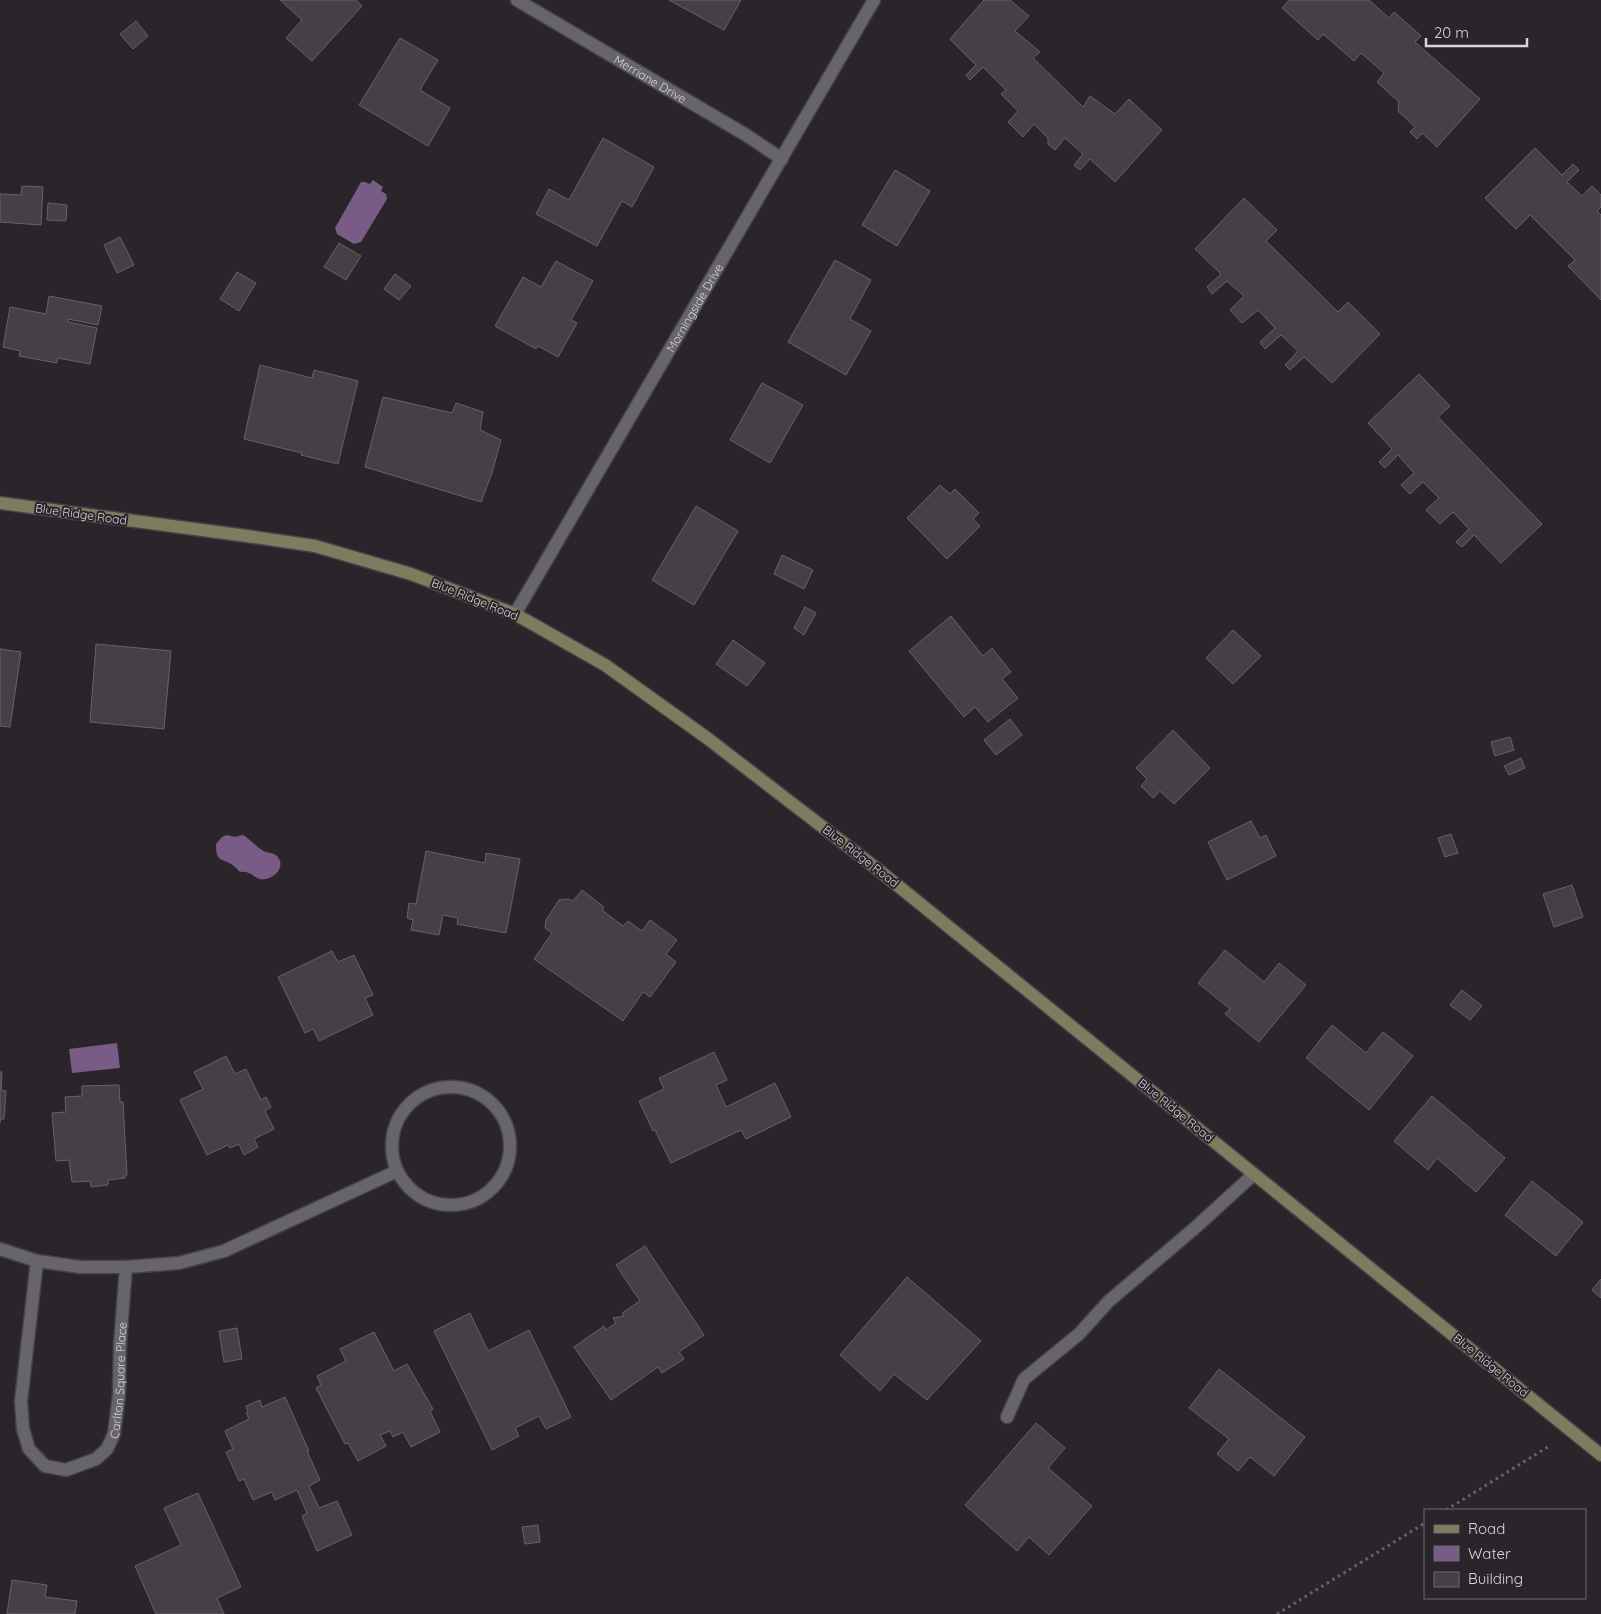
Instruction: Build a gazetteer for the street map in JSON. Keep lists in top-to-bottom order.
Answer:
{
  "streets": {
    "main road": ["Blue Ridge Road"],
    "street": ["Merriane Drive", "Morningside Drive", "Carlton Square Place"]
  },
  "crossings": [
    ["Merriane Drive", "Morningside Drive"],
    ["Morningside Drive", "Blue Ridge Road"]
  ],
  "legend": ["Road", "Water", "Building"],
  "scale_bar": "20 m"
}
